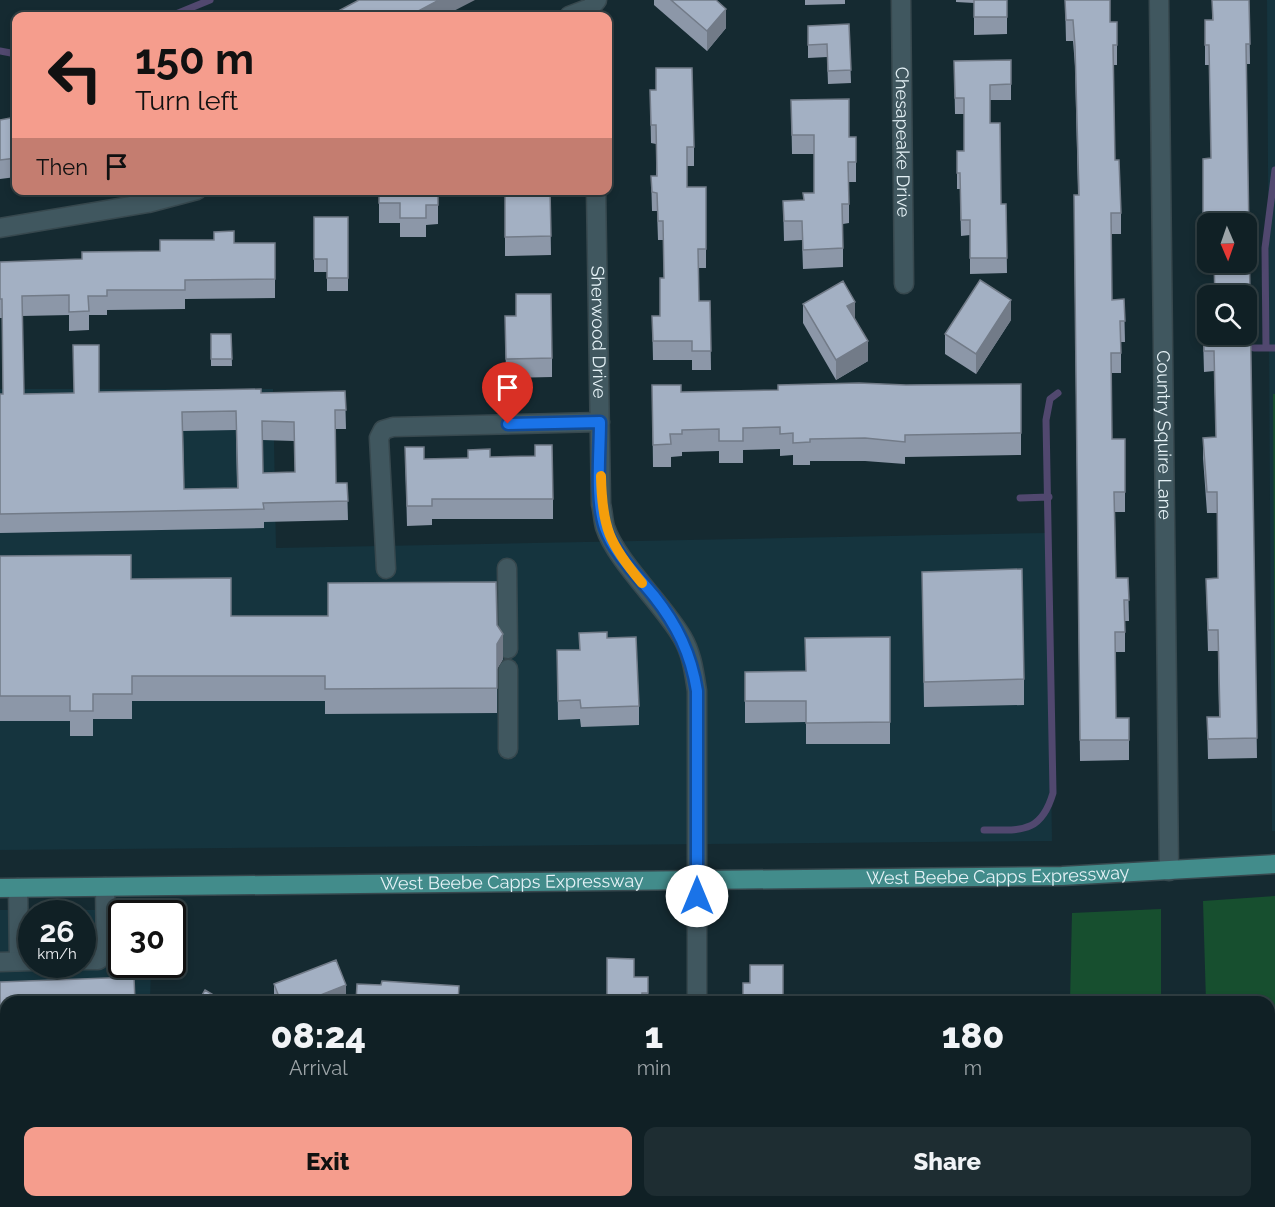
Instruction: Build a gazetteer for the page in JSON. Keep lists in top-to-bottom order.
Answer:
{
  "streets": {
    "main road": ["West Beebe Capps Expressway"],
    "street": ["Chesapeake Drive", "Sherwood Drive", "Country Squire Lane"]
  },
  "crossings": [
    ["Sherwood Drive", "West Beebe Capps Expressway"],
    ["Country Squire Lane", "West Beebe Capps Expressway"]
  ],
  "north": "bottom",
  "page": {
    "turn": ["150 m", "Turn left"],
    "then": "Then",
    "speed": "26 km/h",
    "limit": "30",
    "eta": [
      "08:24",
      "Arrival",
      "1",
      "min",
      "180",
      "m"
    ],
    "buttons": ["Exit", "Share"]
  }
}
